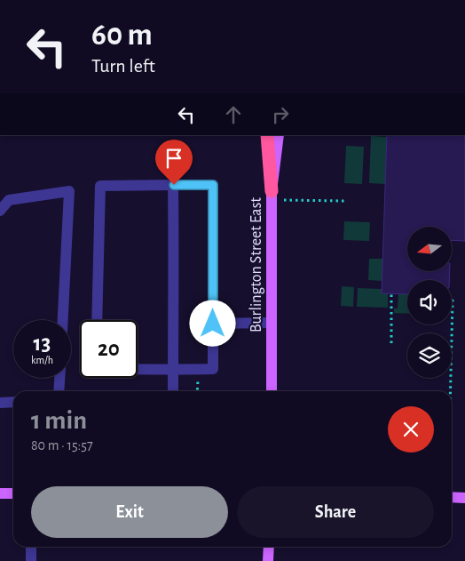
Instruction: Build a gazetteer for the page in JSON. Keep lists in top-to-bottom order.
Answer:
{
  "streets": {
    "main road": ["Burlington Street East"]
  },
  "north": "left",
  "page": {
    "turn": ["60 m", "Turn left"],
    "speed": "13 km/h",
    "limit": "20",
    "heading": ["1 min", "80 m · 15:57"],
    "buttons": ["Exit", "Share"]
  }
}
